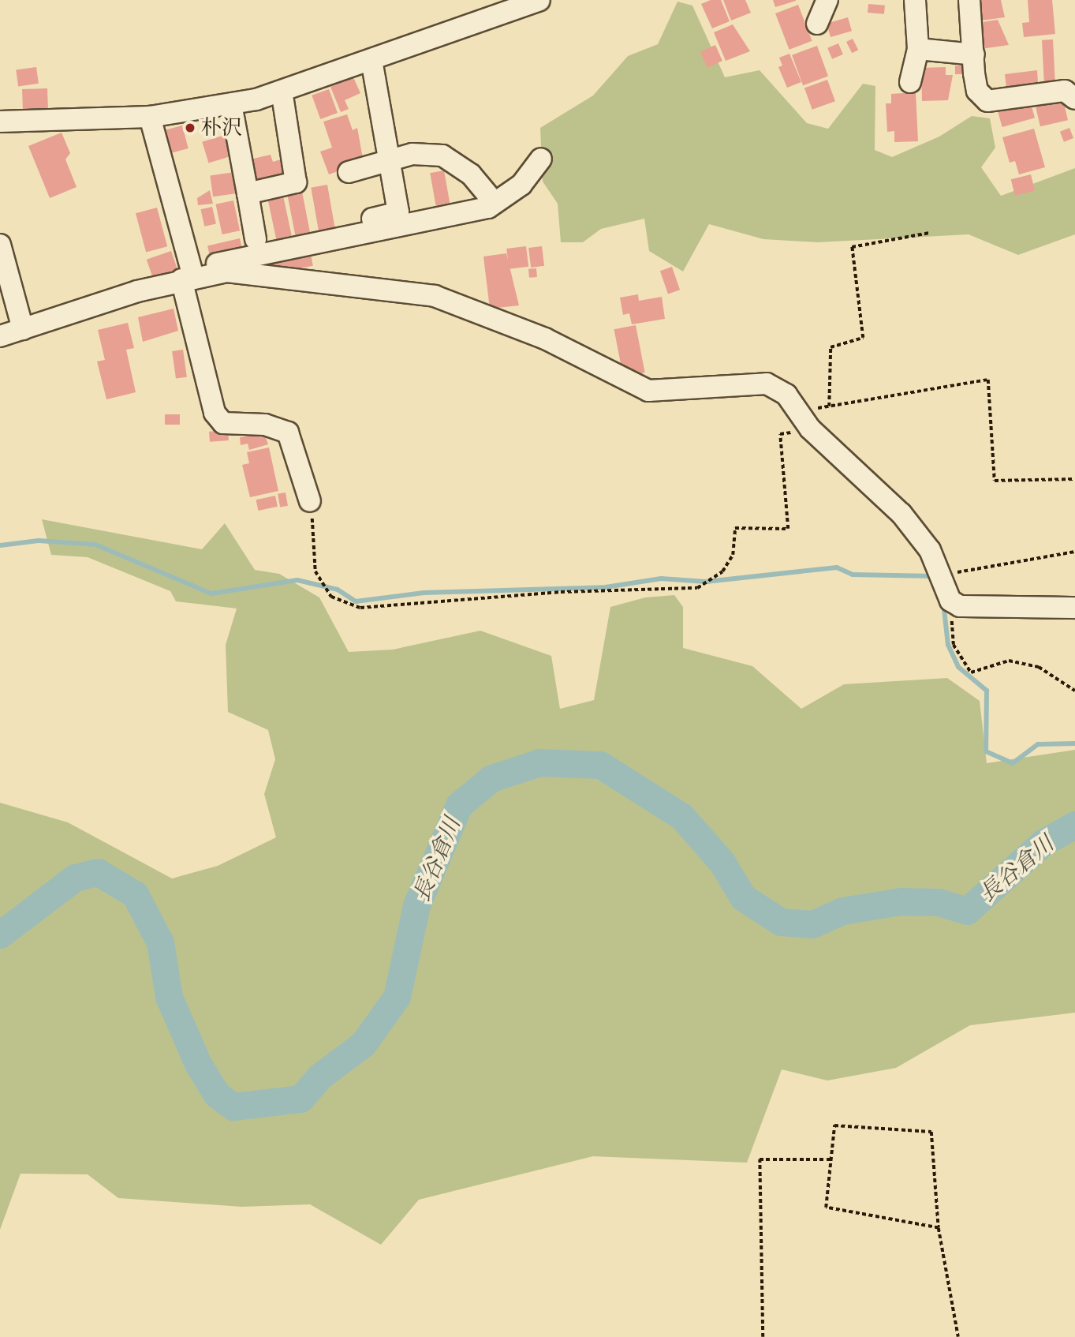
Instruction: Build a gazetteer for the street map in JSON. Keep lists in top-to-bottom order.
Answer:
{
  "water": ["長谷倉川"],
  "places": ["朴沢"]
}
